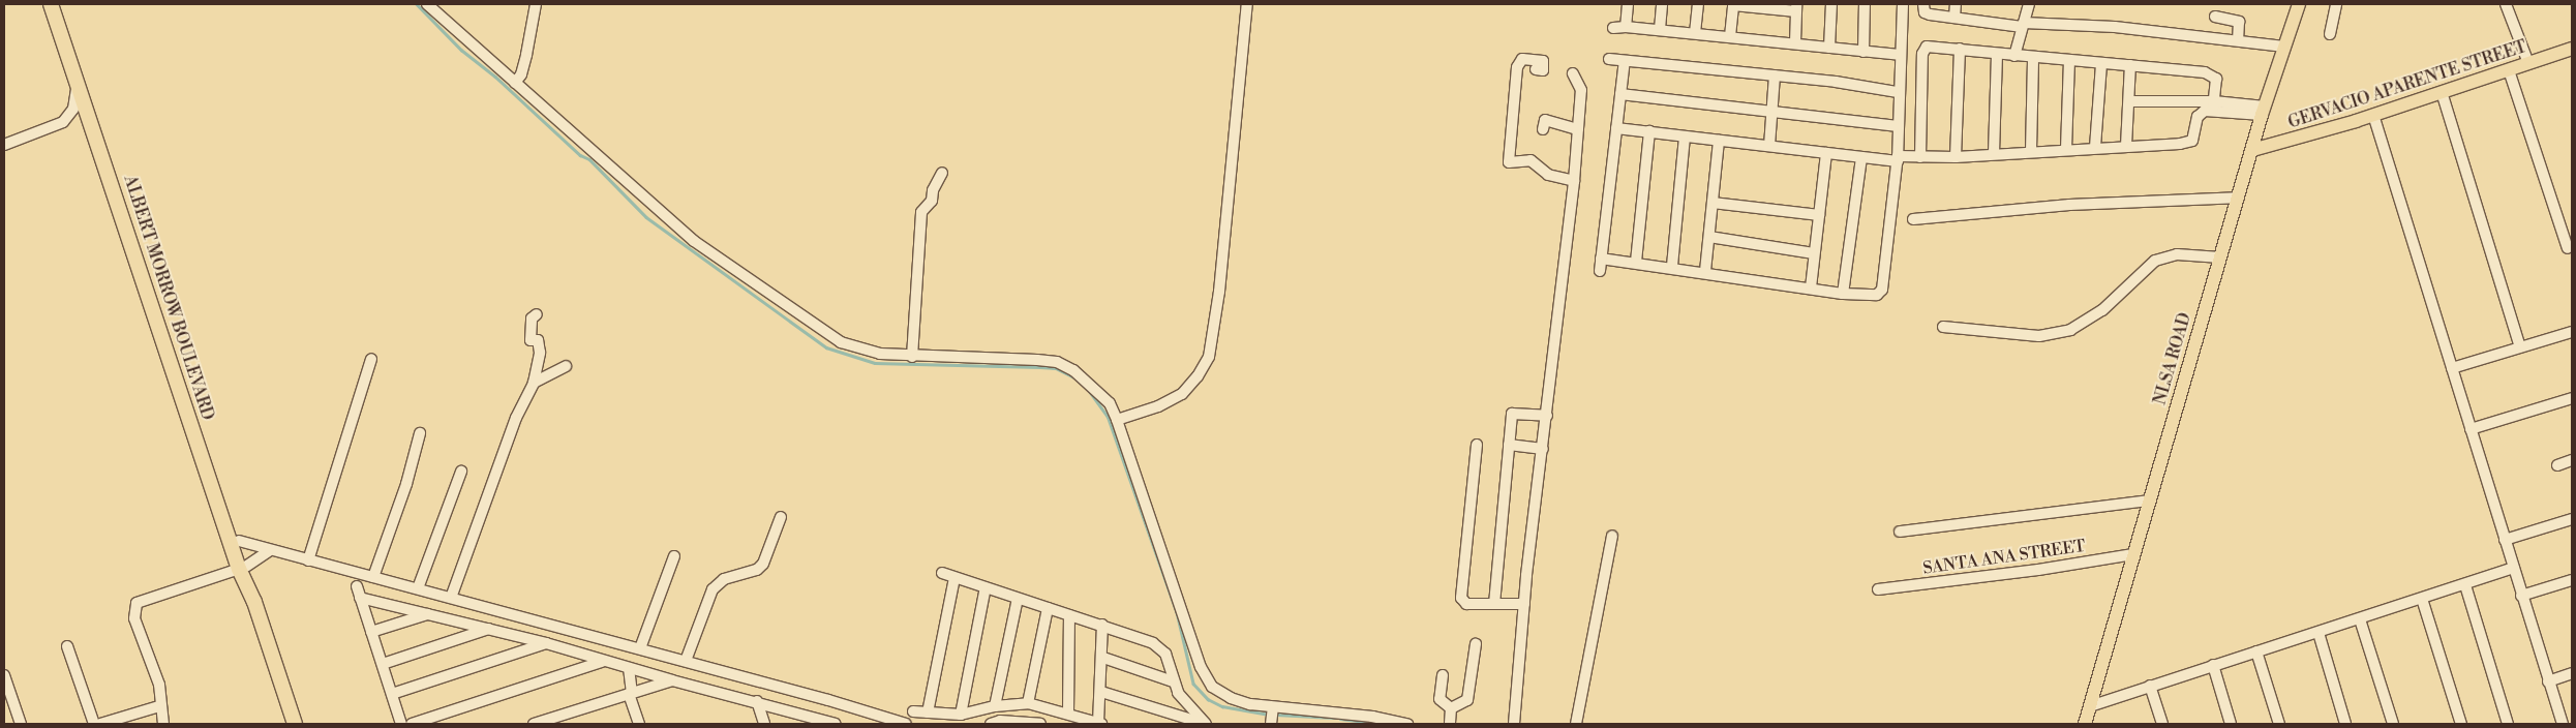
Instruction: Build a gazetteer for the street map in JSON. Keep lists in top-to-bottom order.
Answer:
{
  "streets": {
    "highway": ["ALBERT MORROW BOULEVARD"],
    "main road": ["GERVACIO APARENTE STREET", "NLSA ROAD"],
    "street": ["SANTA ANA STREET"]
  },
  "crossings": [
    ["GERVACIO APARENTE STREET", "NLSA ROAD"],
    ["NLSA ROAD", "SANTA ANA STREET"]
  ]
}
